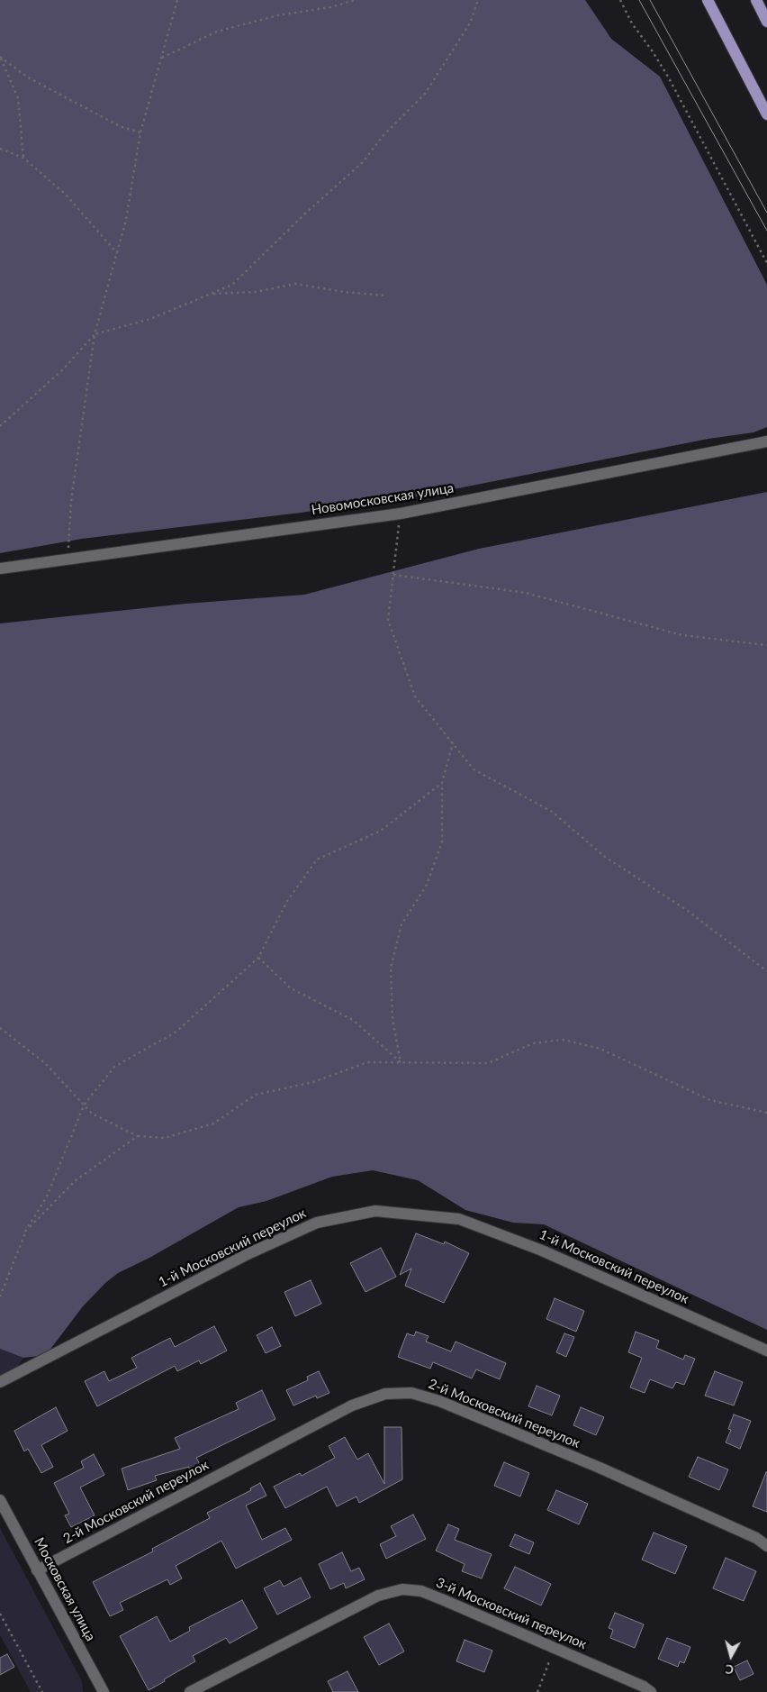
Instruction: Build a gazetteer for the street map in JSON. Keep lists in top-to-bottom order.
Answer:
{
  "streets": {
    "street": [
      "Новомосковская улица",
      "1-й Московский переулок",
      "2-й Московский переулок",
      "Московская улица",
      "3-й Московский переулок"
    ]
  },
  "crossings": [
    ["2-й Московский переулок", "Московская улица"]
  ],
  "north": "bottom"
}
